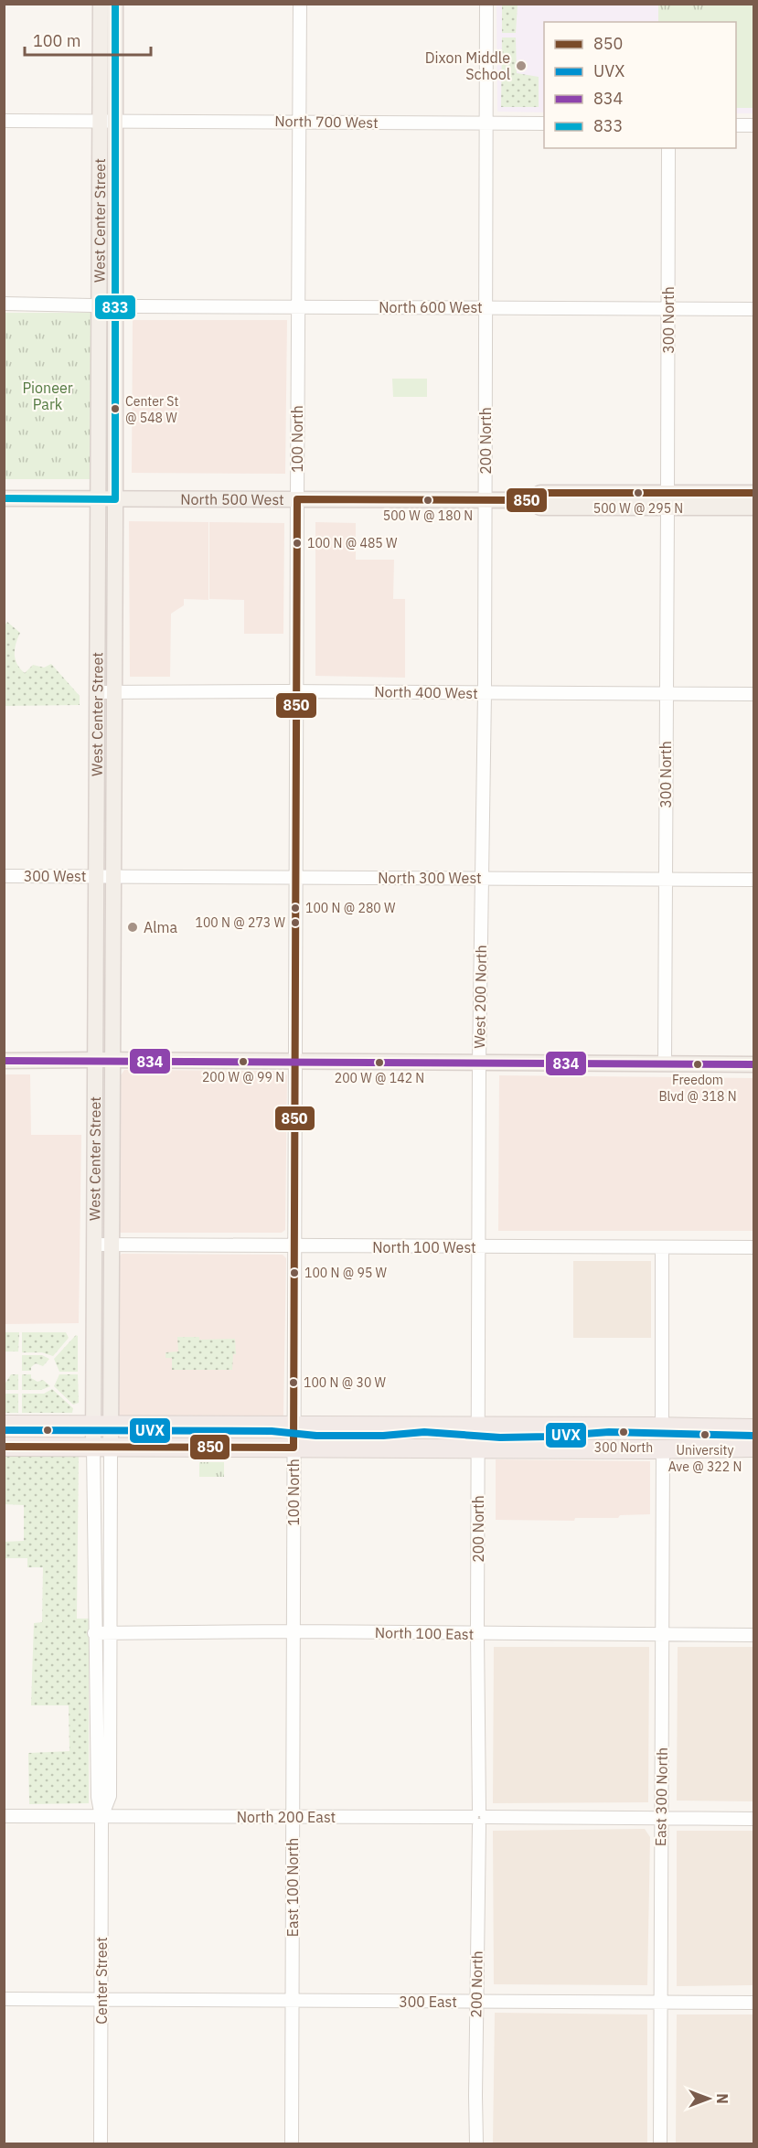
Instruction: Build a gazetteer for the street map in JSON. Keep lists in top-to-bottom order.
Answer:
{
  "streets": {
    "main road": ["West Center Street", "North 500 West", "Center Street"],
    "street": [
      "North 700 West",
      "North 600 West",
      "300 North",
      "100 North",
      "200 North",
      "North 400 West",
      "300 West",
      "North 300 West",
      "West 200 North",
      "North 100 West",
      "North 100 East",
      "East 300 North",
      "North 200 East",
      "East 100 North",
      "300 East"
    ]
  },
  "crossings": [
    ["North 700 West", "West Center Street"],
    ["North 700 West", "100 North"],
    ["North 700 West", "200 North"],
    ["West Center Street", "North 600 West"],
    ["West Center Street", "North 500 West"],
    ["West Center Street", "North 400 West"],
    ["West Center Street", "300 West"],
    ["West Center Street", "North 300 West"],
    ["West Center Street", "North 100 West"],
    ["West Center Street", "Center Street"],
    ["North 600 West", "300 North"],
    ["North 600 West", "100 North"],
    ["North 600 West", "200 North"],
    ["300 North", "North 500 West"],
    ["300 North", "North 400 West"],
    ["300 North", "North 300 West"],
    ["100 North", "North 500 West"],
    ["100 North", "North 400 West"],
    ["100 North", "North 300 West"],
    ["100 North", "North 100 West"],
    ["100 North", "North 100 East"],
    ["100 North", "East 100 North"],
    ["200 North", "North 500 West"],
    ["200 North", "North 400 West"],
    ["200 North", "North 300 West"],
    ["200 North", "West 200 North"],
    ["200 North", "North 100 West"],
    ["200 North", "North 100 East"],
    ["200 North", "North 200 East"],
    ["200 North", "300 East"],
    ["300 West", "North 300 West"],
    ["North 300 West", "West 200 North"],
    ["West 200 North", "North 100 West"],
    ["North 100 East", "East 300 North"],
    ["North 100 East", "East 100 North"],
    ["North 100 East", "Center Street"],
    ["East 300 North", "North 200 East"],
    ["East 300 North", "300 East"],
    ["North 200 East", "East 100 North"],
    ["North 200 East", "Center Street"],
    ["East 100 North", "300 East"],
    ["Center Street", "300 East"]
  ],
  "parks": ["Pioneer Park"],
  "places": [
    "Dixon Middle School",
    "Center St @ 548 W",
    "500 W @ 295 N",
    "500 W @ 180 N",
    "100 N @ 485 W",
    "100 N @ 280 W",
    "100 N @ 273 W",
    "Alma",
    "200 W @ 99 N",
    "200 W @ 142 N",
    "Freedom Blvd @ 318 N",
    "100 N @ 95 W",
    "100 N @ 30 W",
    "300 North",
    "University Ave @ 322 N"
  ],
  "lines": [
    "transit line 833",
    "transit line 850",
    "transit line 834",
    "transit line UVX"
  ],
  "legend": [
    "850",
    "UVX",
    "834",
    "833"
  ],
  "scale_bar": "100 m",
  "north": "right"
}
